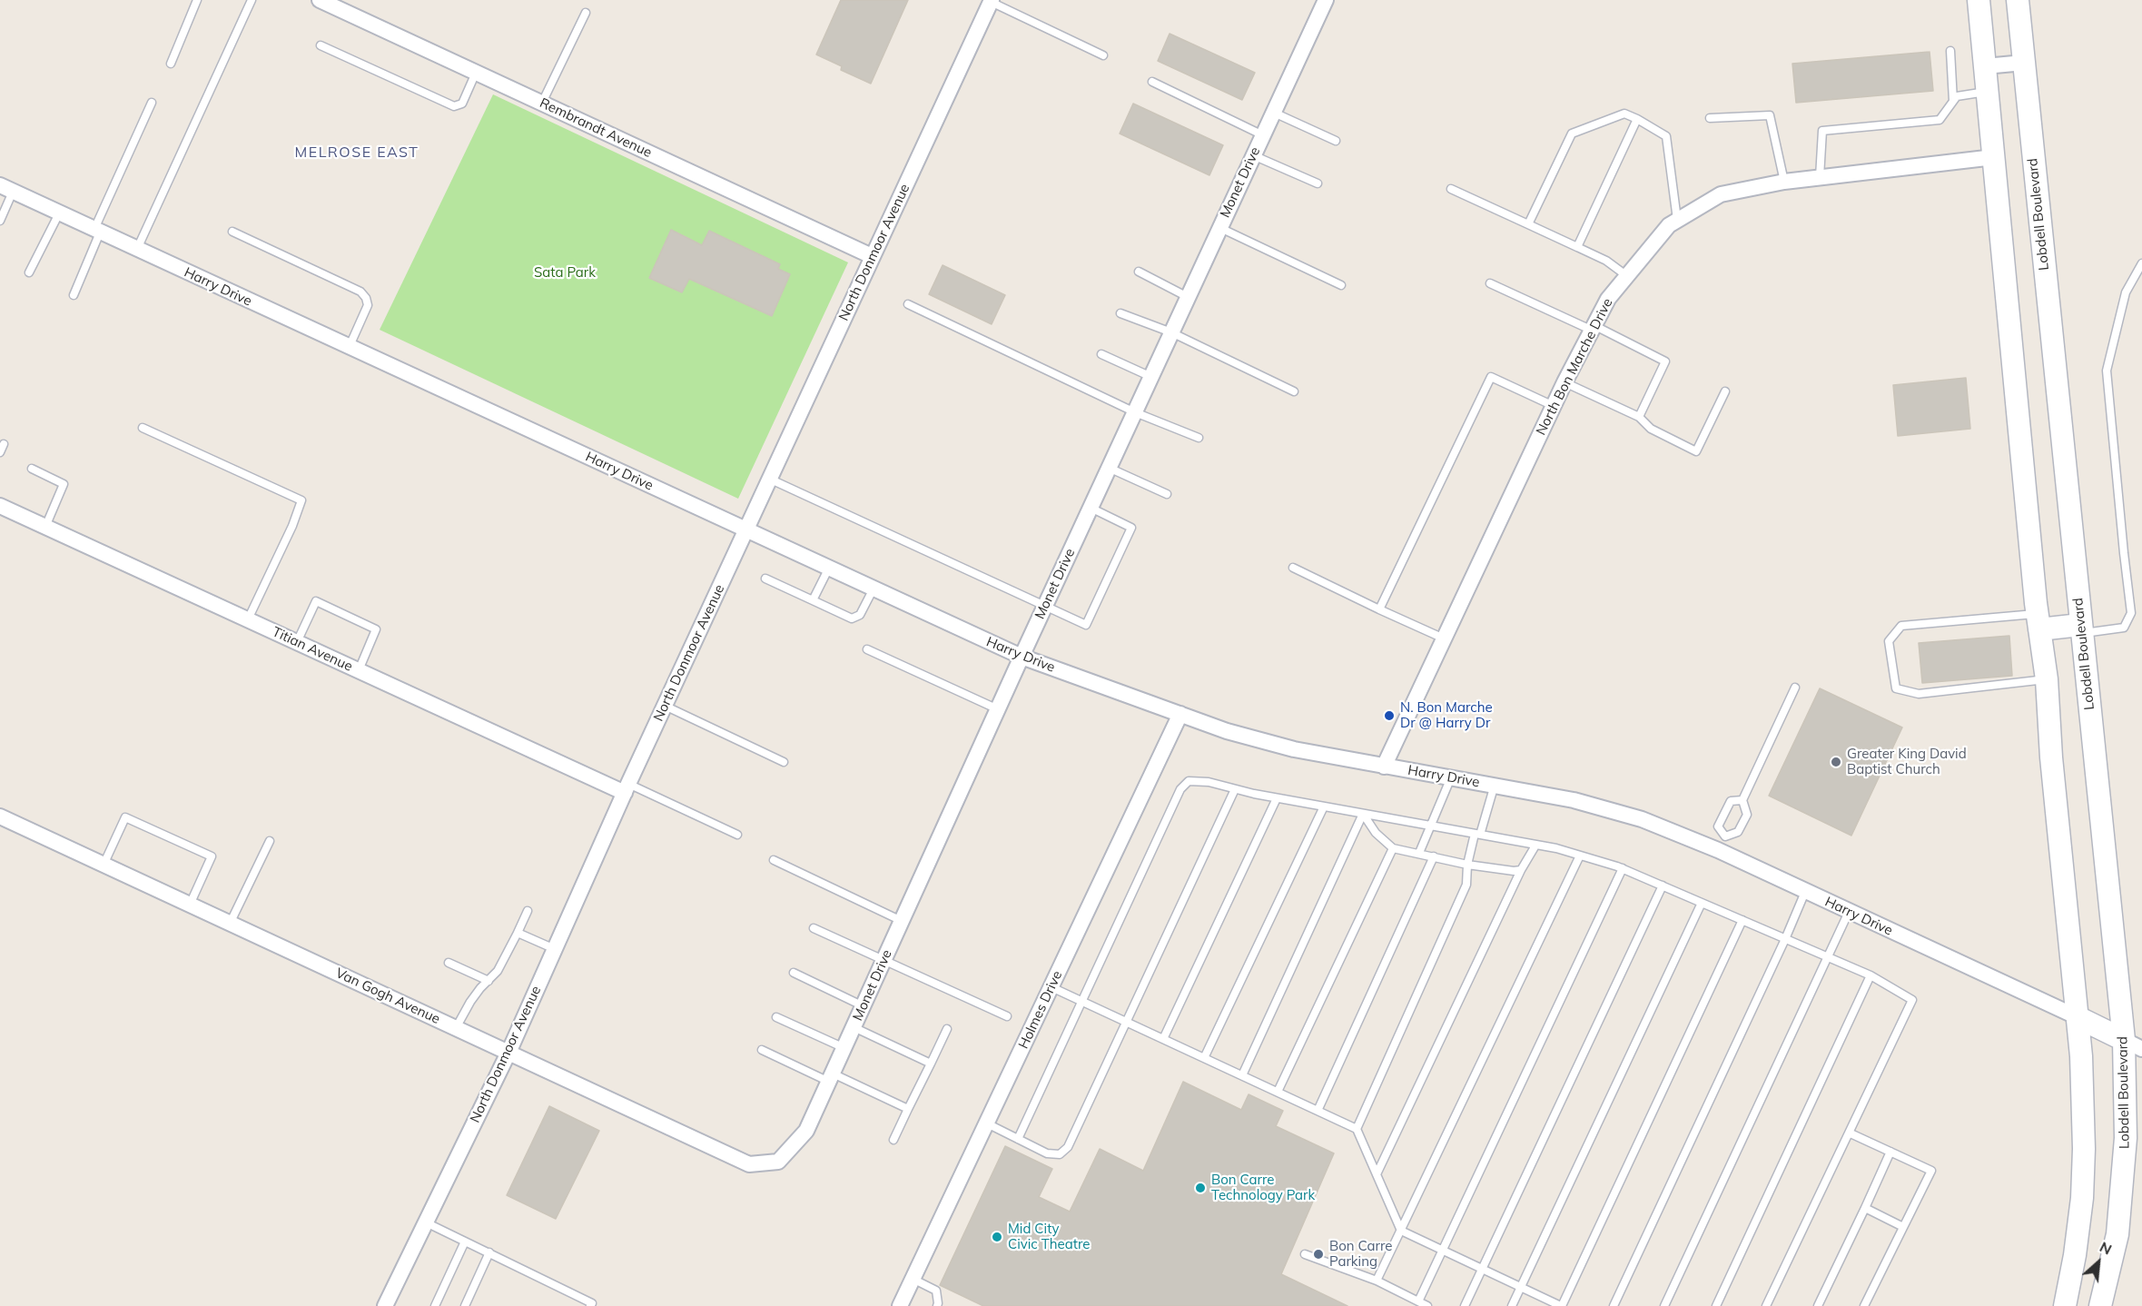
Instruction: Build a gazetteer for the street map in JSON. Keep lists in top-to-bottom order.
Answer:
{
  "streets": {
    "main road": ["Lobdell Boulevard"],
    "street": [
      "Rembrandt Avenue",
      "Monet Drive",
      "North Donmoor Avenue",
      "Harry Drive",
      "North Bon Marche Drive",
      "Titian Avenue",
      "Van Gogh Avenue",
      "Holmes Drive"
    ]
  },
  "crossings": [
    ["Rembrandt Avenue", "North Donmoor Avenue"],
    ["Monet Drive", "Harry Drive"],
    ["Monet Drive", "Van Gogh Avenue"],
    ["North Donmoor Avenue", "Harry Drive"],
    ["North Donmoor Avenue", "Titian Avenue"],
    ["North Donmoor Avenue", "Van Gogh Avenue"],
    ["Harry Drive", "North Bon Marche Drive"],
    ["Harry Drive", "Holmes Drive"]
  ],
  "districts": ["MELROSE EAST"],
  "parks": ["Sata Park"],
  "places": [
    "N. Bon Marche Dr @ Harry Dr",
    "Greater King David Baptist Church",
    "Bon Carre Technology Park",
    "Mid City Civic Theatre",
    "Bon Carre Parking"
  ],
  "north": "top right"
}
